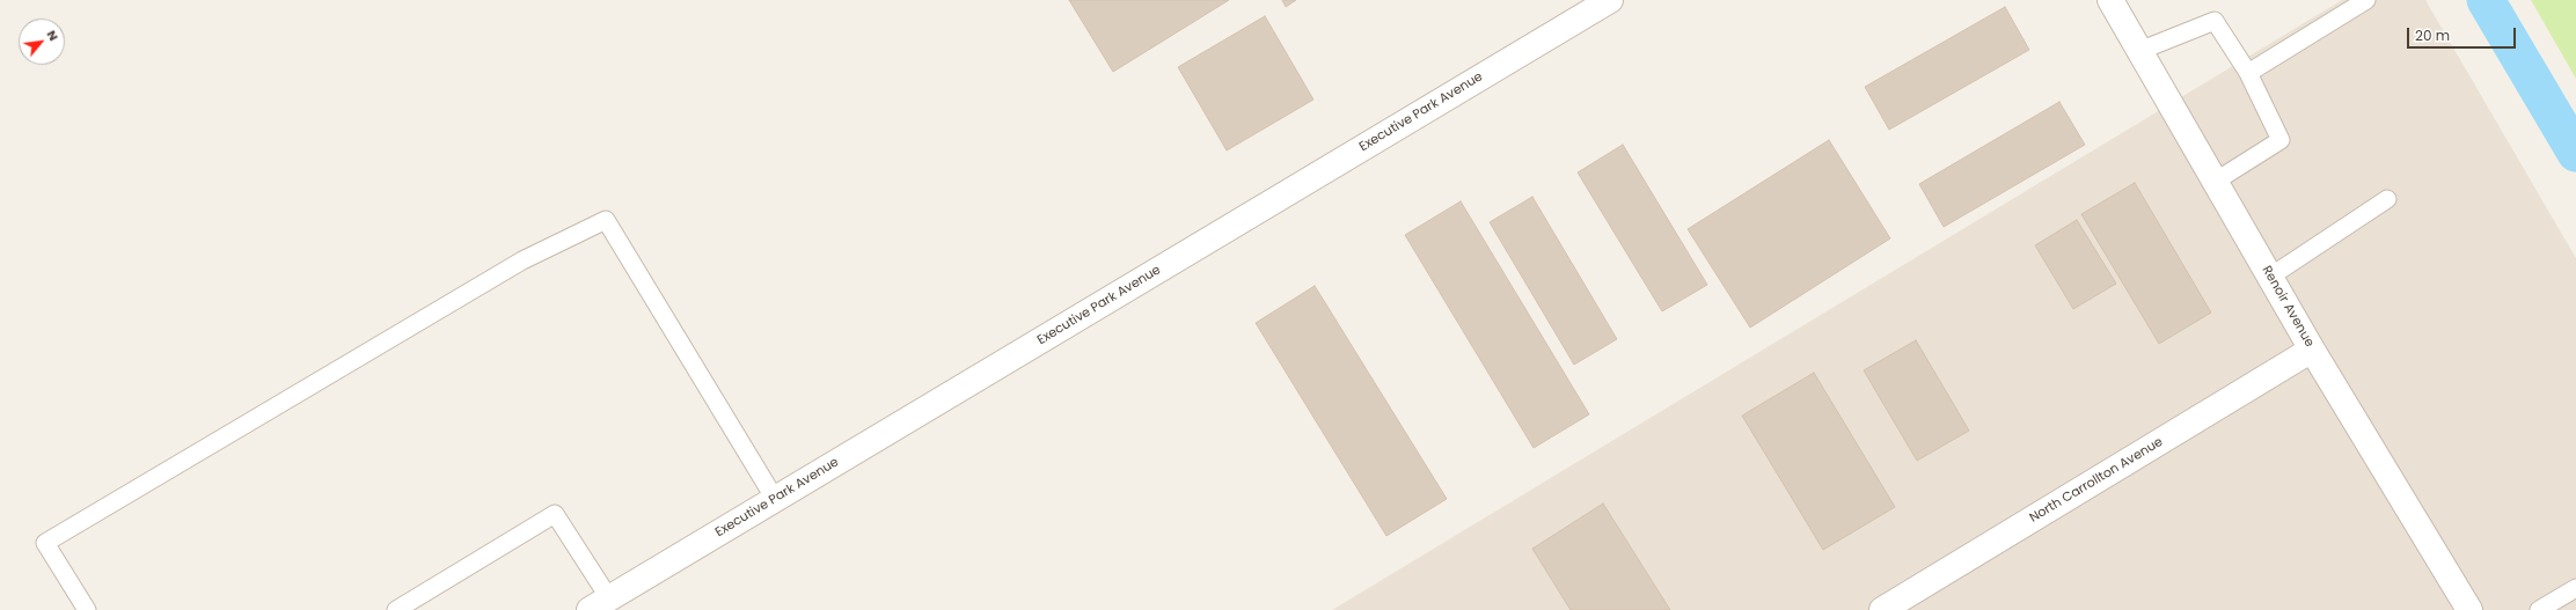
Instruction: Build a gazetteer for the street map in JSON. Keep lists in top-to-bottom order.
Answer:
{
  "streets": {
    "street": ["Executive Park Avenue", "Renoir Avenue", "North Carrollton Avenue"]
  },
  "crossings": [
    ["Renoir Avenue", "North Carrollton Avenue"]
  ],
  "scale_bar": "20 m",
  "north": "top right"
}
